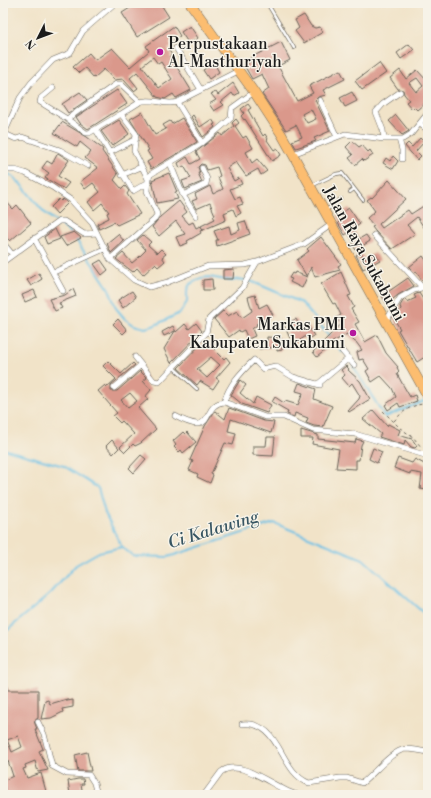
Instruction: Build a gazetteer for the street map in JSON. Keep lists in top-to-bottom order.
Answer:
{
  "streets": {
    "highway": ["Jalan Raya Sukabumi"]
  },
  "water": ["Ci Kalawing"],
  "places": ["Perpustakaan Al-Masthuriyah", "Markas PMI Kabupaten Sukabumi"],
  "north": "bottom left"
}
